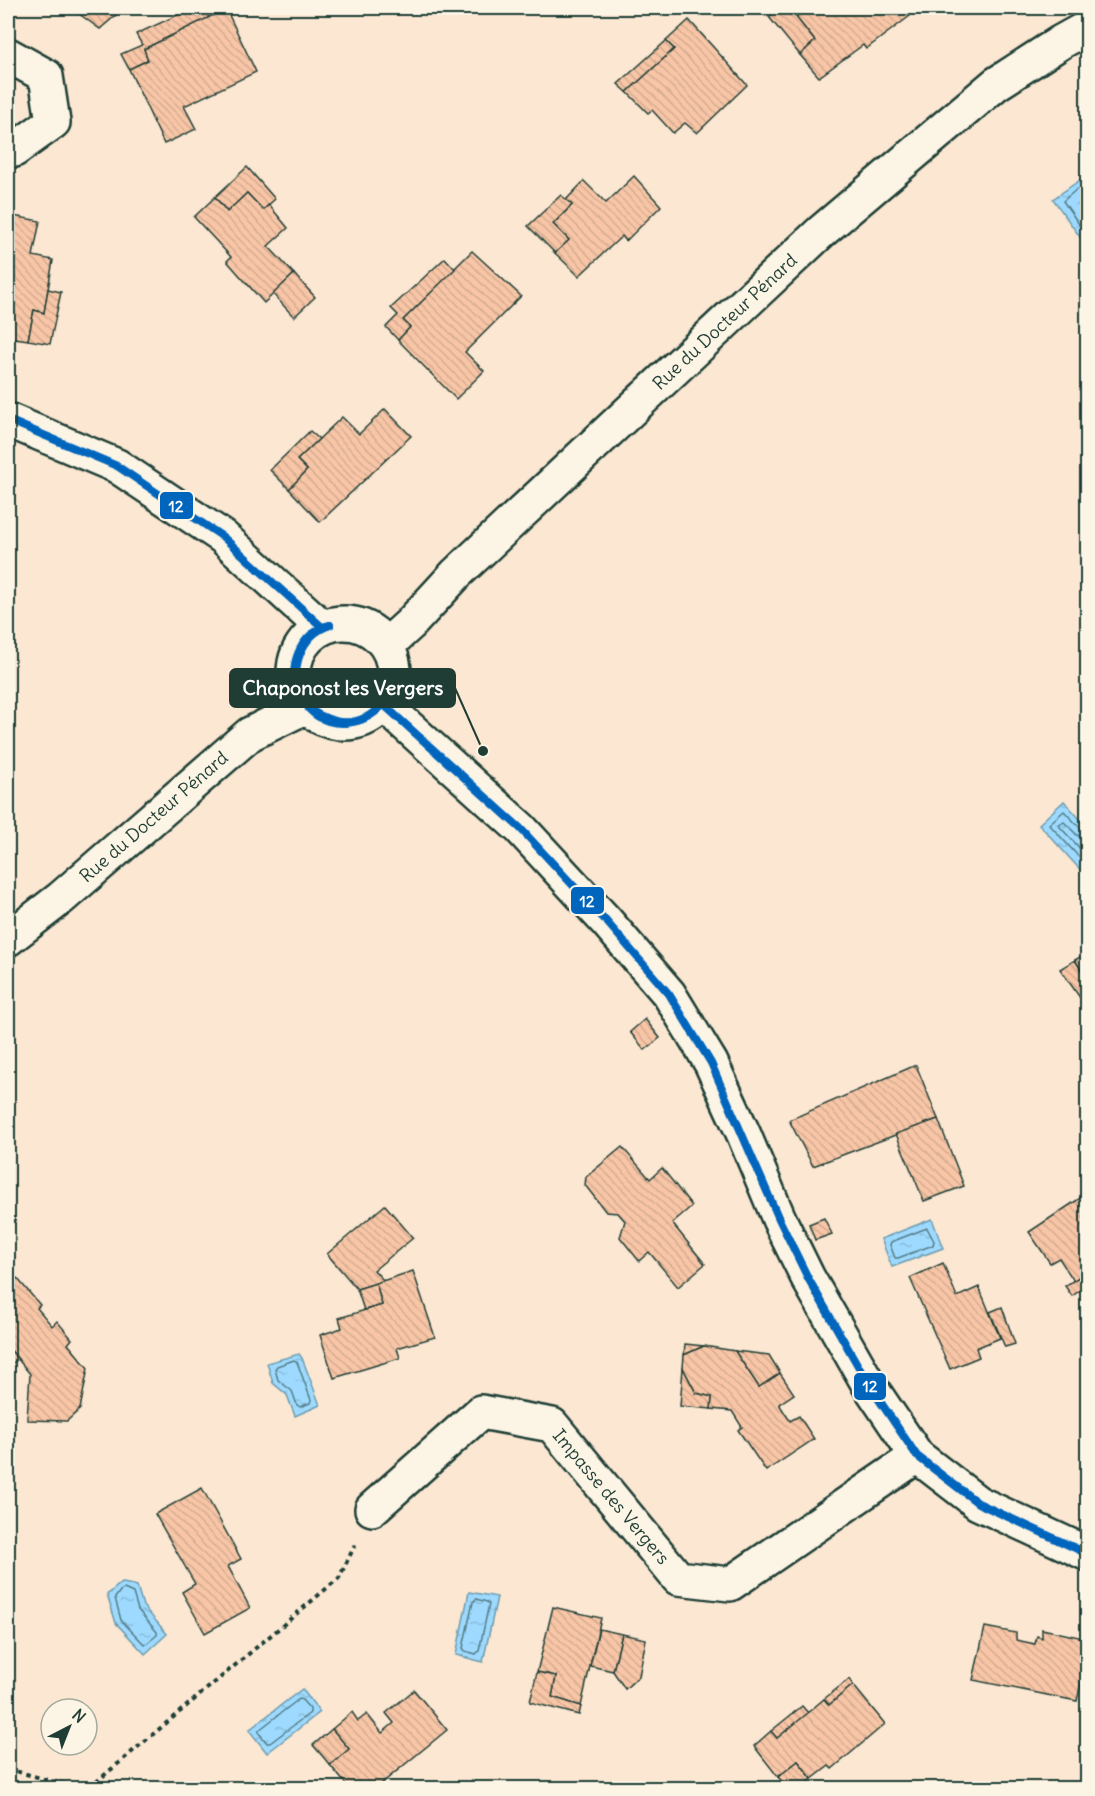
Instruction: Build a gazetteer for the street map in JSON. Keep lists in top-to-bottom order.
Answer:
{
  "streets": {
    "street": ["Rue du Docteur Pénard", "Impasse des Vergers"]
  },
  "places": ["Chaponost les Vergers"],
  "lines": ["transit line 12"],
  "north": "top right"
}
